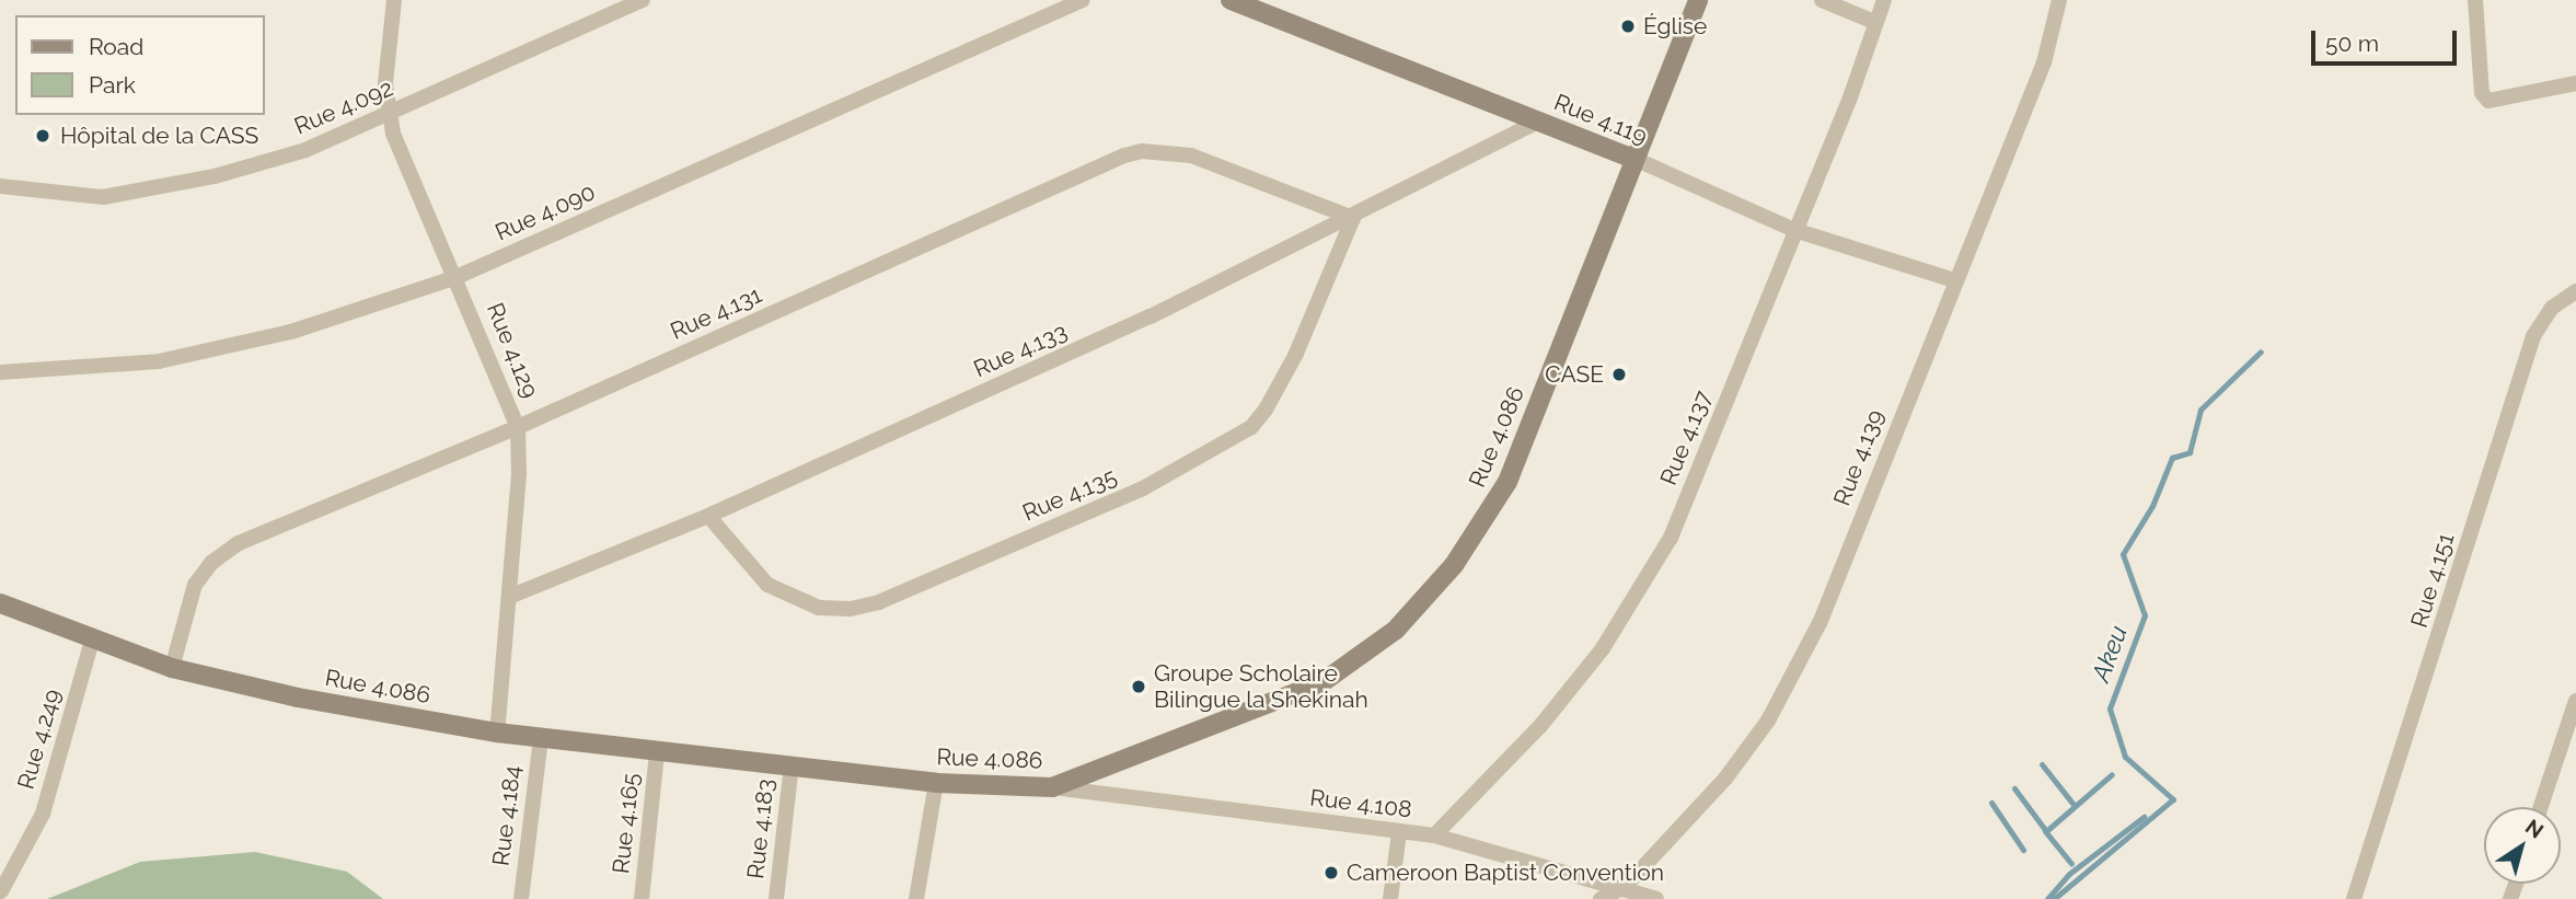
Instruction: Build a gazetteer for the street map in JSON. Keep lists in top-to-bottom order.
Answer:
{
  "streets": {
    "street": [
      "Rue 4.092",
      "Rue 4.119",
      "Rue 4.090",
      "Rue 4.131",
      "Rue 4.129",
      "Rue 4.133",
      "Rue 4.086",
      "Rue 4.137",
      "Rue 4.139",
      "Rue 4.135",
      "Rue 4.151",
      "Rue 4.249",
      "Rue 4.108",
      "Rue 4.184",
      "Rue 4.165",
      "Rue 4.183"
    ]
  },
  "crossings": [
    ["Rue 4.092", "Rue 4.129"],
    ["Rue 4.119", "Rue 4.133"],
    ["Rue 4.119", "Rue 4.086"],
    ["Rue 4.119", "Rue 4.137"],
    ["Rue 4.119", "Rue 4.139"],
    ["Rue 4.090", "Rue 4.129"],
    ["Rue 4.131", "Rue 4.129"],
    ["Rue 4.131", "Rue 4.133"],
    ["Rue 4.131", "Rue 4.086"],
    ["Rue 4.131", "Rue 4.135"],
    ["Rue 4.129", "Rue 4.133"],
    ["Rue 4.129", "Rue 4.086"],
    ["Rue 4.133", "Rue 4.135"],
    ["Rue 4.086", "Rue 4.249"],
    ["Rue 4.086", "Rue 4.108"],
    ["Rue 4.086", "Rue 4.184"],
    ["Rue 4.086", "Rue 4.165"],
    ["Rue 4.086", "Rue 4.183"],
    ["Rue 4.137", "Rue 4.108"],
    ["Rue 4.139", "Rue 4.108"]
  ],
  "water": ["Akeu"],
  "places": [
    "Église",
    "Hôpital de la CASS",
    "CASE",
    "Groupe Scholaire Bilingue la Shekinah",
    "Cameroon Baptist Convention"
  ],
  "legend": ["Road", "Park"],
  "scale_bar": "50 m",
  "north": "top right"
}
